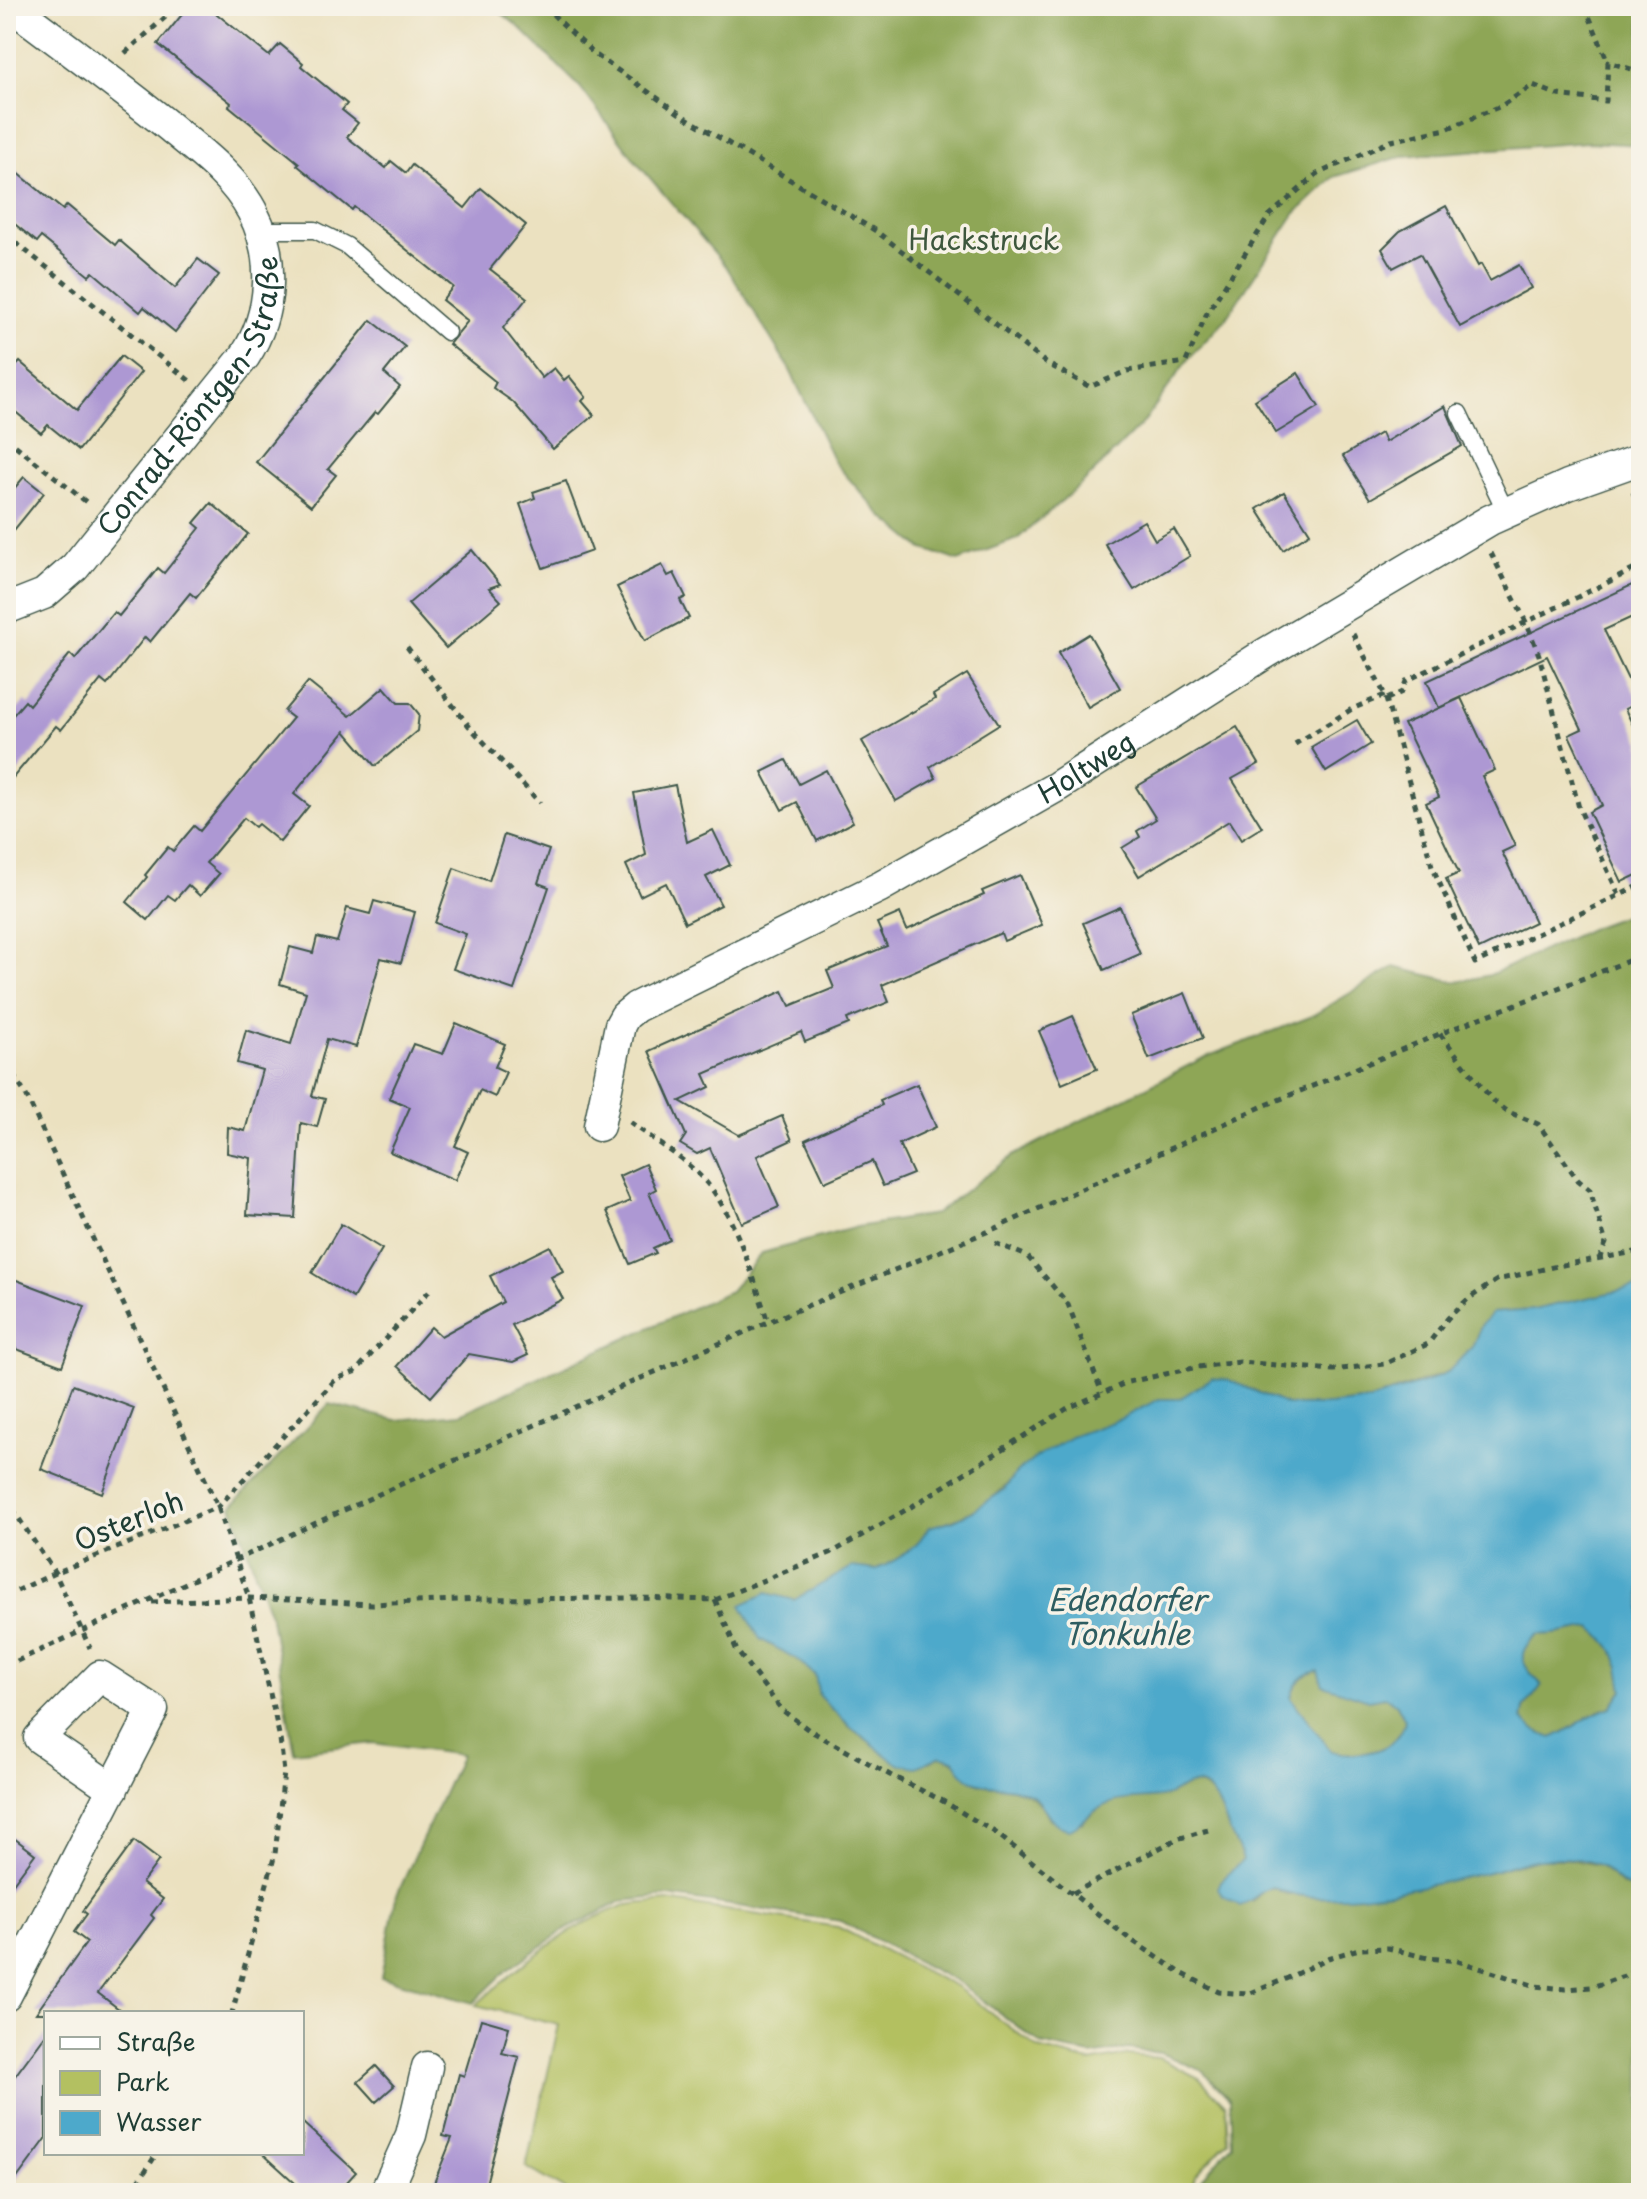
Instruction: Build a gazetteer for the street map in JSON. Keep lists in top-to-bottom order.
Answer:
{
  "streets": {
    "street": ["Conrad-Röntgen-Straße", "Holtweg"],
    "path": ["Osterloh"]
  },
  "water": ["Edendorfer Tonkuhle"],
  "parks": ["Hackstruck"],
  "legend": ["Straße", "Park", "Wasser"]
}
